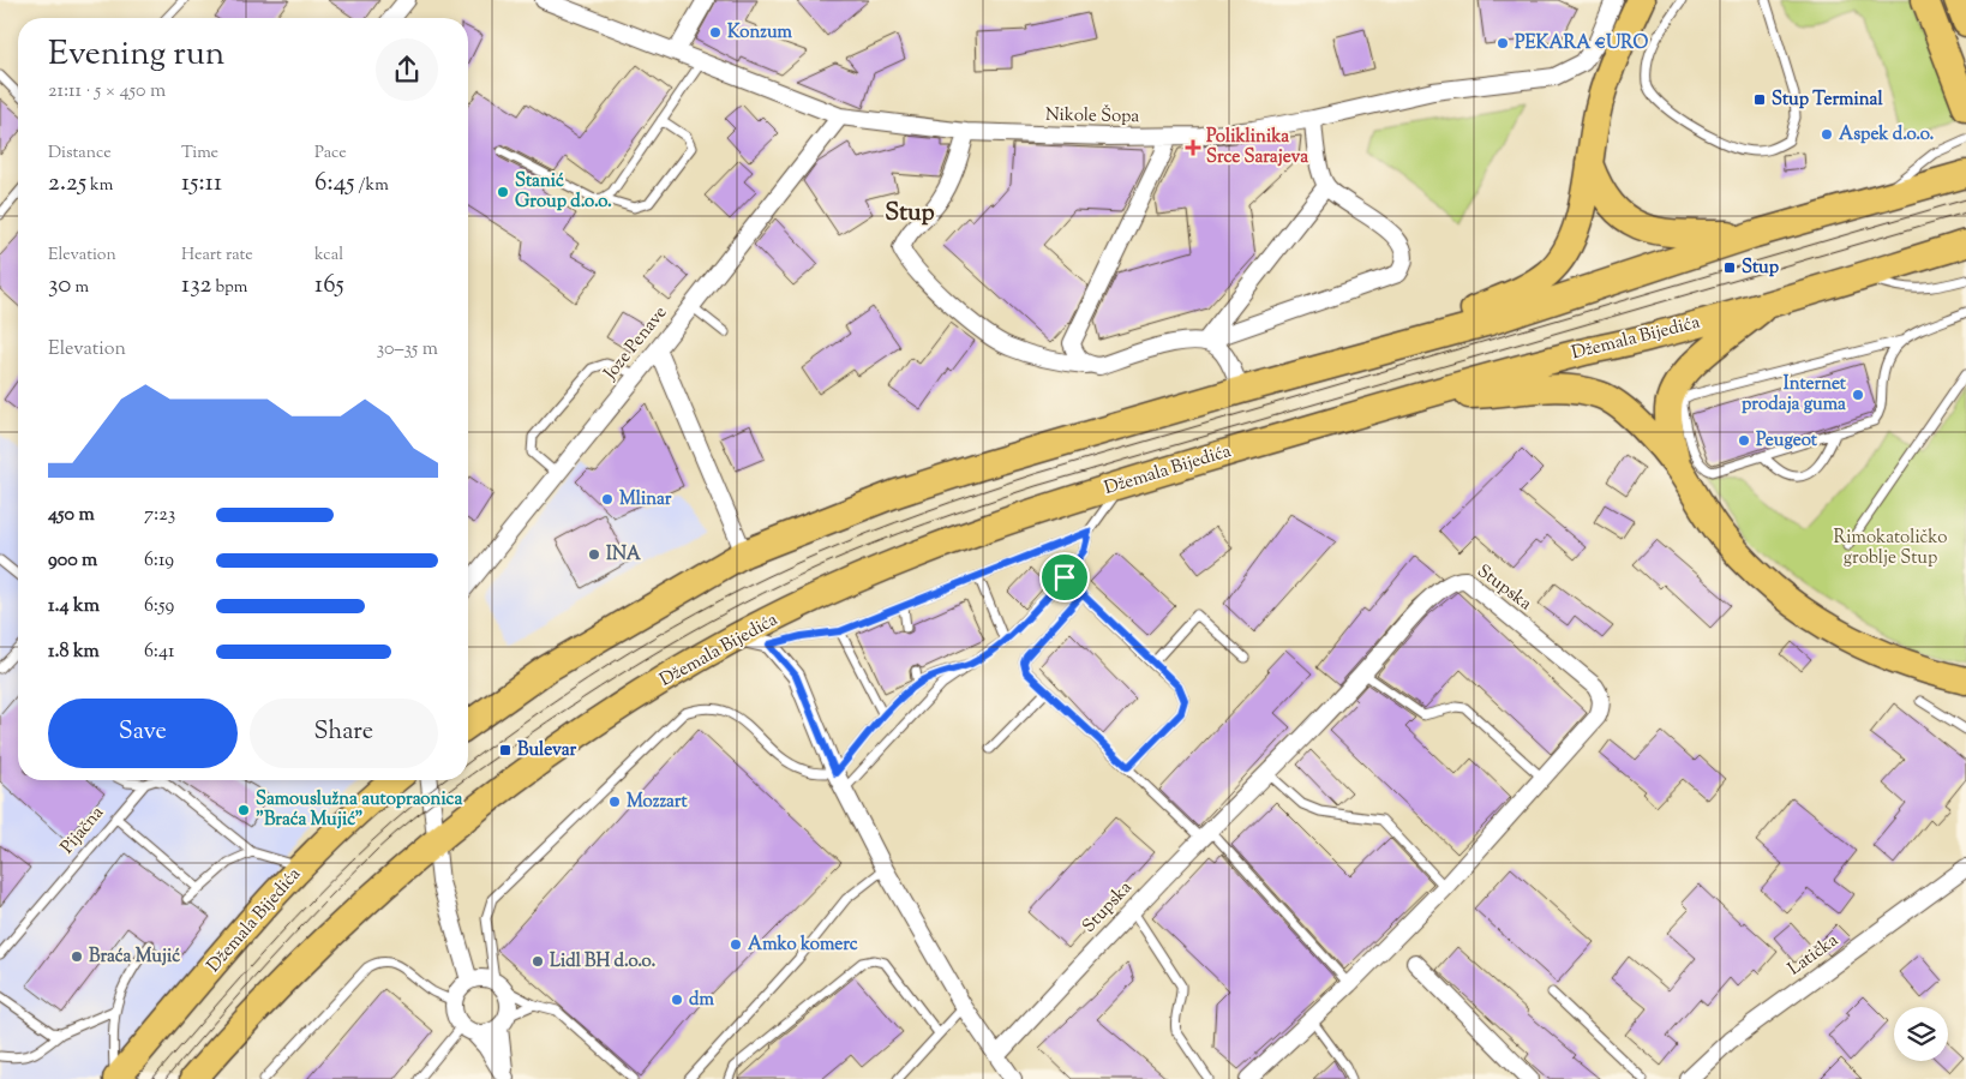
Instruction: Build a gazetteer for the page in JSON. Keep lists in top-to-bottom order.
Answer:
{
  "streets": {
    "main road": ["Džemala Bijedića"],
    "street": [
      "Nikole Šopa",
      "Joze Penave",
      "Stupska",
      "Latička"
    ],
    "lane": ["Pijačna"]
  },
  "crossings": [
    ["Nikole Šopa", "Joze Penave"]
  ],
  "districts": ["Stup"],
  "parks": ["Rimokatoličko groblje Stup"],
  "places": {
    "other": [
      "Konzum",
      "PEKARA €URO",
      "Aspek d.o.o.",
      "Stanić Group d.o.o.",
      "Internet prodaja guma",
      "Peugeot",
      "Mlinar",
      "INA",
      "Mozzart",
      "Samouslužna autopraonica \"Braća Mujić\"",
      "Amko komerc",
      "Braća Mujić",
      "Lidl BH d.o.o.",
      "dm"
    ],
    "transit": ["Stup Terminal", "Stup", "Bulevar"],
    "health": ["Poliklinika Srce Sarajeva"]
  },
  "page": {
    "heading": ["Evening run", "21:11 · 5 × 450 m"],
    "stats": [
      ["Distance", "2.25 km"],
      ["Time", "15:11"],
      ["Pace", "6:45 /km"],
      ["Elevation", "30 m"],
      ["Heart rate", "132 bpm"],
      ["kcal", "165"]
    ],
    "chart": ["Elevation", "30–35 m"],
    "list": [
      {
        "name": "450 m",
        "note": "7:23"
      },
      {
        "name": "900 m",
        "note": "6:19"
      },
      {
        "name": "1.4 km",
        "note": "6:59"
      },
      {
        "name": "1.8 km",
        "note": "6:41"
      }
    ],
    "buttons": ["Save", "Share"]
  }
}
